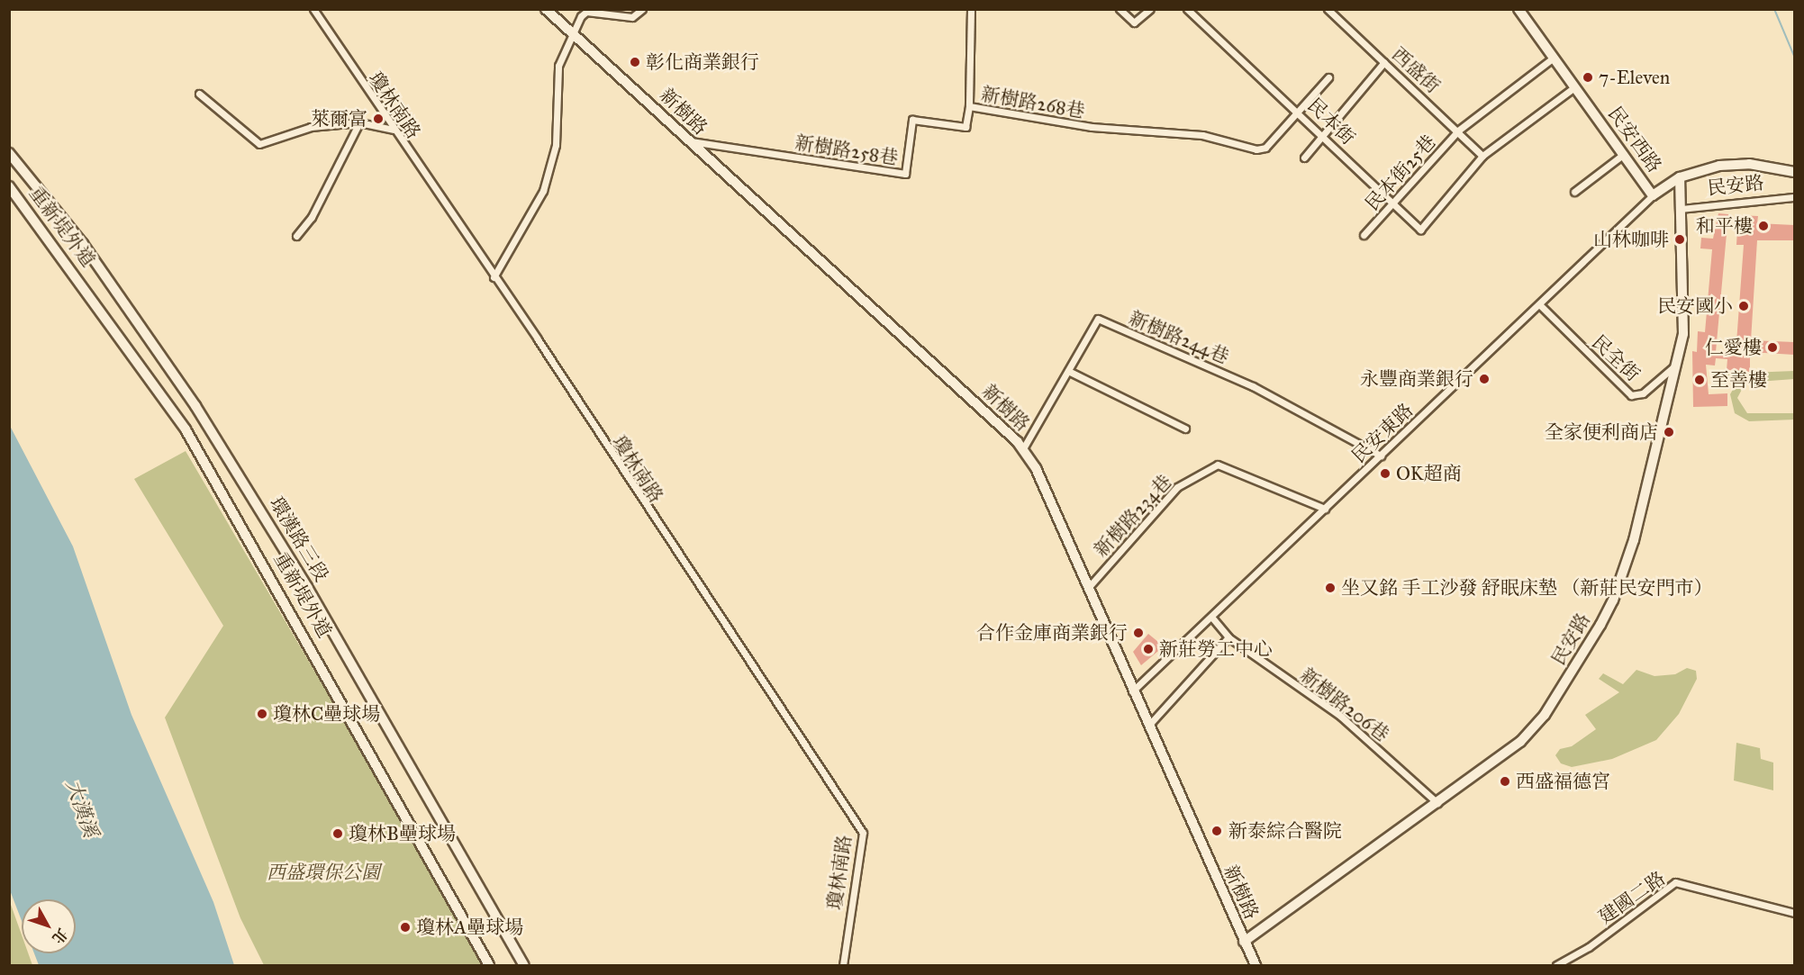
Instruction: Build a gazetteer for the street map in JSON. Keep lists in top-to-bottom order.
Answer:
{
  "streets": {
    "street": [
      "西盛街",
      "新樹路268巷",
      "瓊林南路",
      "新樹路",
      "民本街",
      "民安西路",
      "新樹路258巷",
      "民本街25巷",
      "民安路",
      "重新堤外道",
      "新樹路244巷",
      "民全街",
      "民安東路",
      "新樹路234巷",
      "環漢路三段",
      "新樹路206巷",
      "建國二路"
    ]
  },
  "crossings": [
    ["西盛街", "民本街"],
    ["西盛街", "民本街25巷"],
    ["新樹路268巷", "民本街"],
    ["新樹路268巷", "新樹路258巷"],
    ["新樹路", "新樹路258巷"],
    ["新樹路", "民安路"],
    ["新樹路", "新樹路244巷"],
    ["新樹路", "民安東路"],
    ["新樹路", "新樹路234巷"],
    ["民本街", "民本街25巷"],
    ["民安西路", "民本街25巷"],
    ["民安西路", "民安路"],
    ["民安西路", "民安東路"],
    ["民安路", "民全街"],
    ["民安路", "新樹路206巷"],
    ["新樹路244巷", "民安東路"],
    ["民全街", "民安東路"],
    ["民安東路", "新樹路234巷"],
    ["民安東路", "新樹路206巷"]
  ],
  "water": ["大漢溪"],
  "parks": ["西盛環保公園"],
  "places": [
    "彰化商業銀行",
    "7-Eleven",
    "萊爾富",
    "和平樓",
    "山林咖啡",
    "民安國小",
    "仁愛樓",
    "永豐商業銀行",
    "至善樓",
    "全家便利商店",
    "OK超商",
    "坐又銘 手工沙發 舒眠床墊 （新莊民安門市）",
    "合作金庫商業銀行",
    "新莊勞工中心",
    "瓊林C壘球場",
    "西盛福德宮",
    "新泰綜合醫院",
    "瓊林B壘球場",
    "瓊林A壘球場"
  ],
  "north": "bottom right"
}
